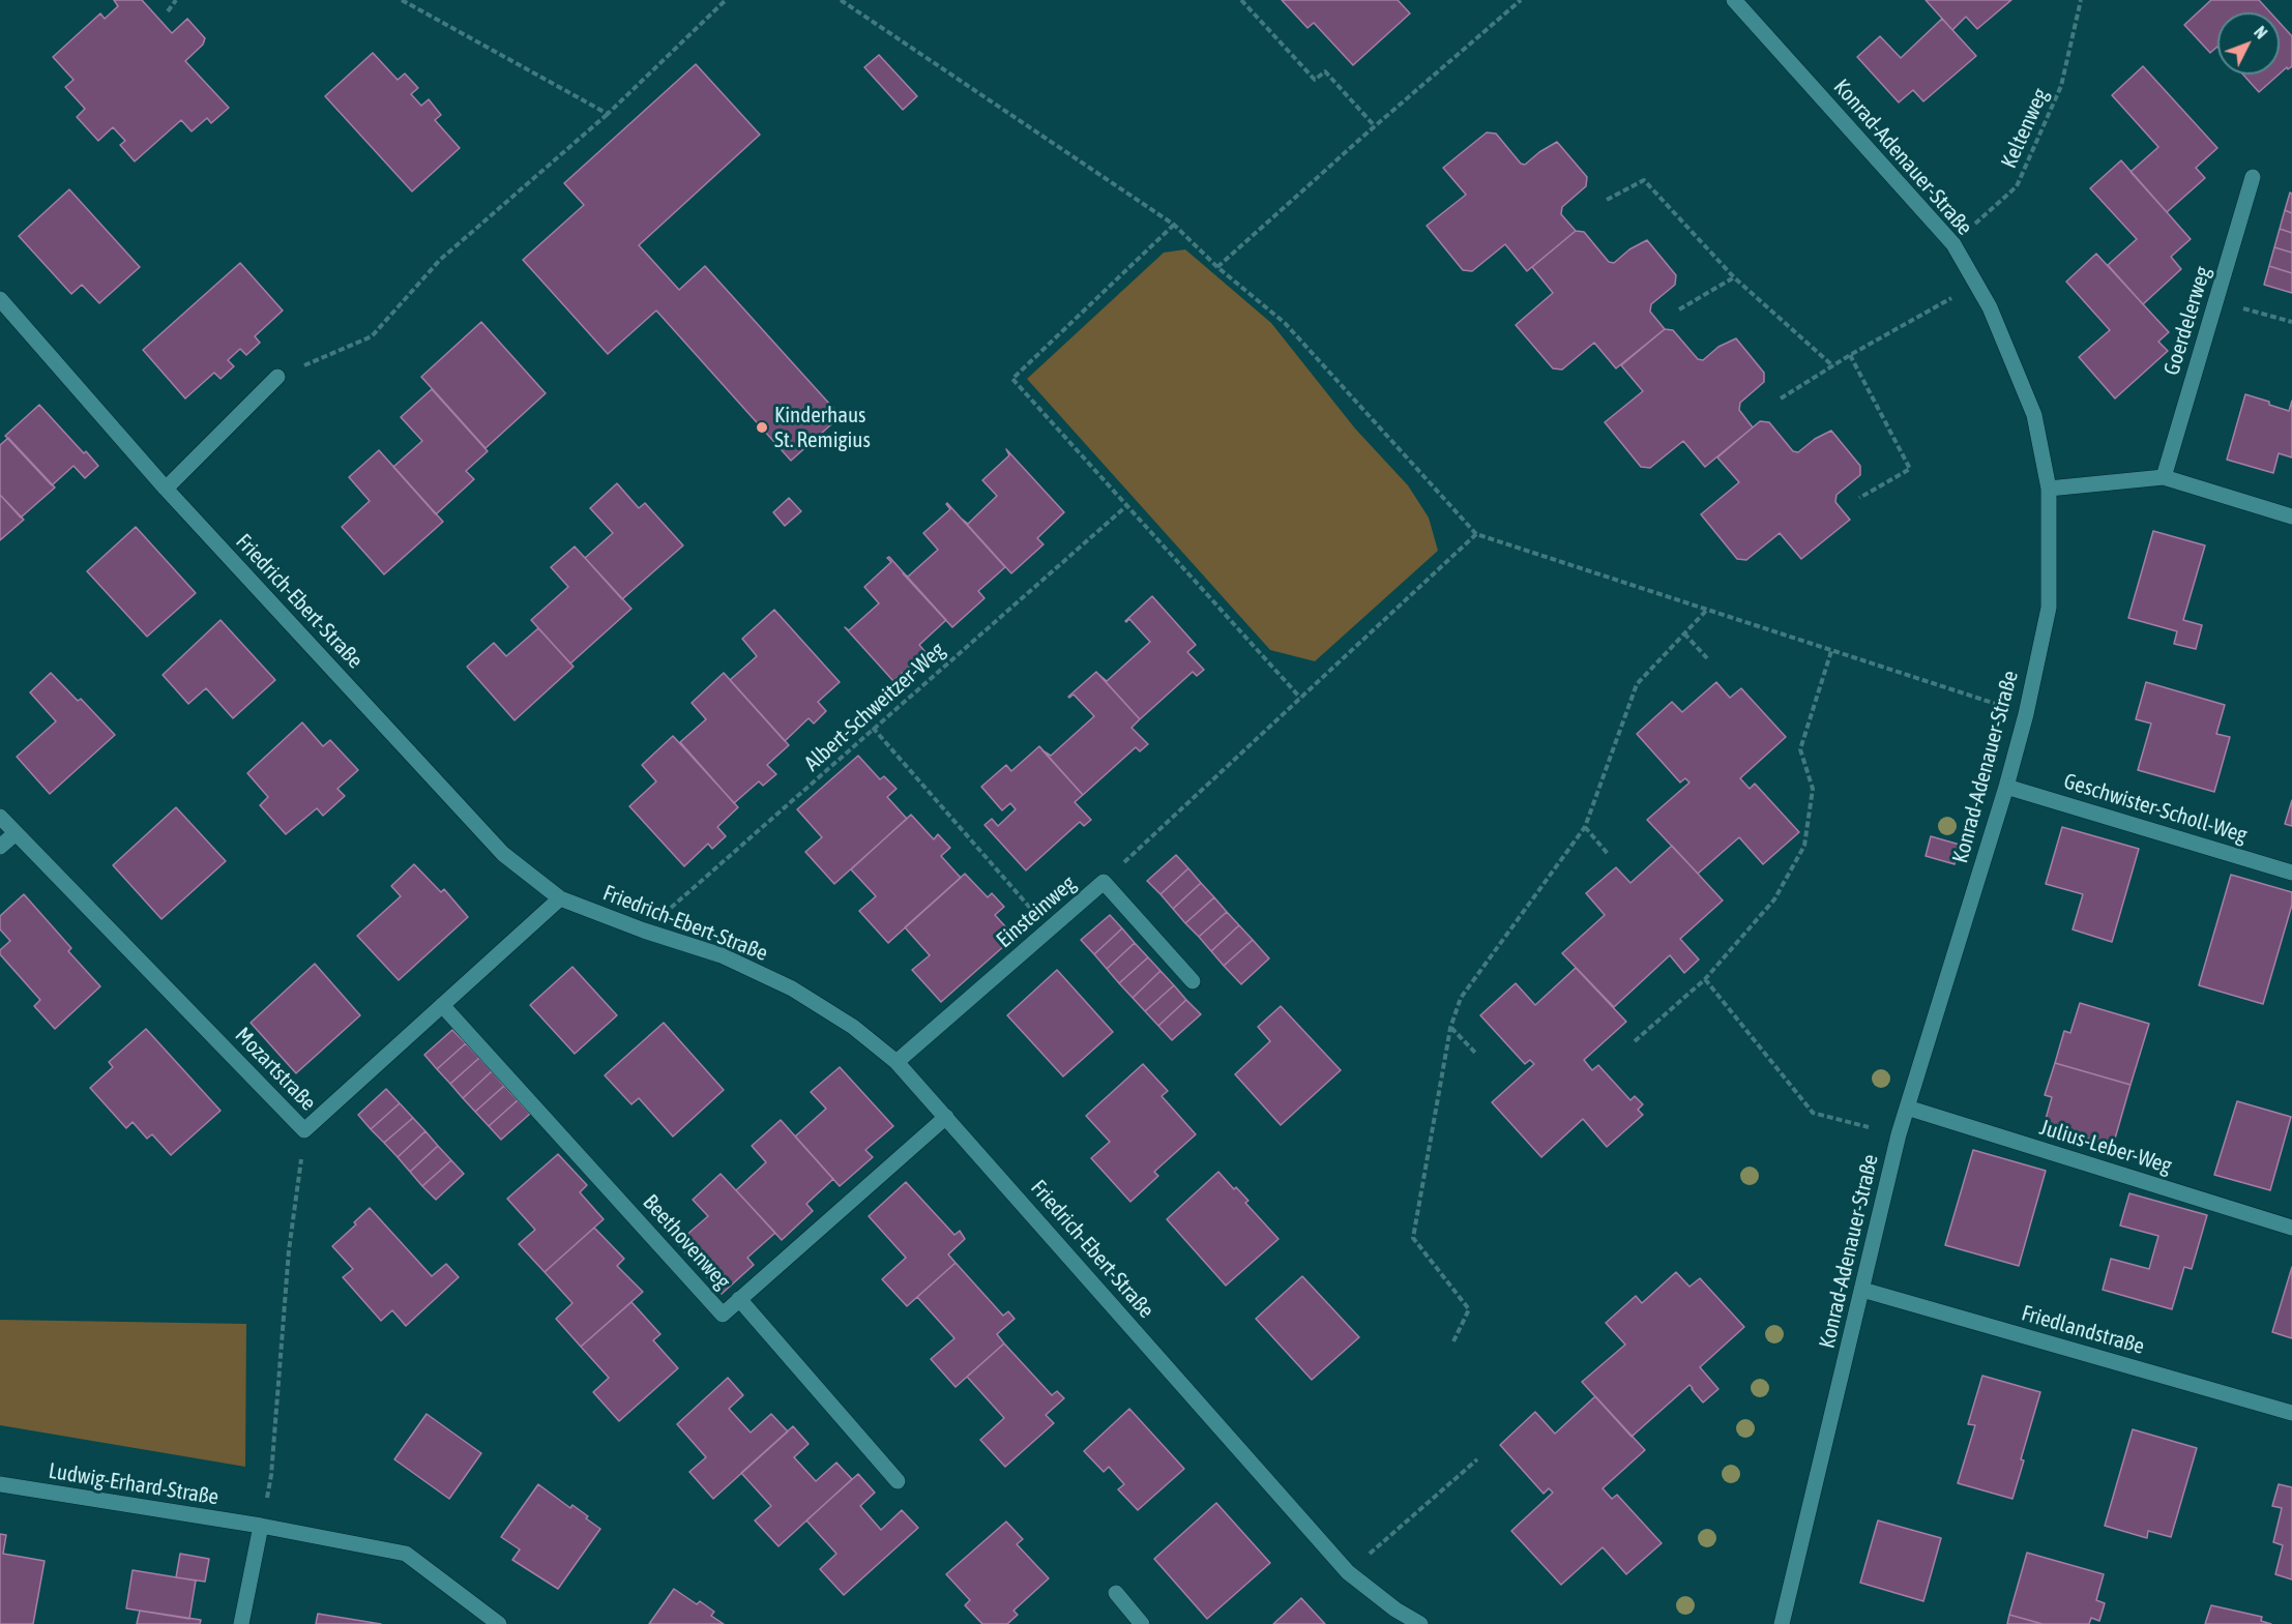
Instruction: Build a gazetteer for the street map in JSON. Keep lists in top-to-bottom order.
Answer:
{
  "streets": {
    "street": [
      "Konrad-Adenauer-Straße",
      "Goerdelerweg",
      "Friedrich-Ebert-Straße",
      "Geschwister-Scholl-Weg",
      "Einsteinweg",
      "Mozartstraße",
      "Julius-Leber-Weg",
      "Beethovenweg",
      "Friedlandstraße",
      "Ludwig-Erhard-Straße"
    ],
    "path": ["Keltenweg", "Albert-Schweitzer-Weg"]
  },
  "crossings": [
    ["Keltenweg", "Konrad-Adenauer-Straße"],
    ["Konrad-Adenauer-Straße", "Geschwister-Scholl-Weg"],
    ["Konrad-Adenauer-Straße", "Julius-Leber-Weg"],
    ["Konrad-Adenauer-Straße", "Friedlandstraße"],
    ["Friedrich-Ebert-Straße", "Albert-Schweitzer-Weg"],
    ["Friedrich-Ebert-Straße", "Einsteinweg"],
    ["Friedrich-Ebert-Straße", "Mozartstraße"],
    ["Friedrich-Ebert-Straße", "Beethovenweg"],
    ["Mozartstraße", "Beethovenweg"]
  ],
  "places": ["Kinderhaus St. Remigius"],
  "north": "top right"
}
